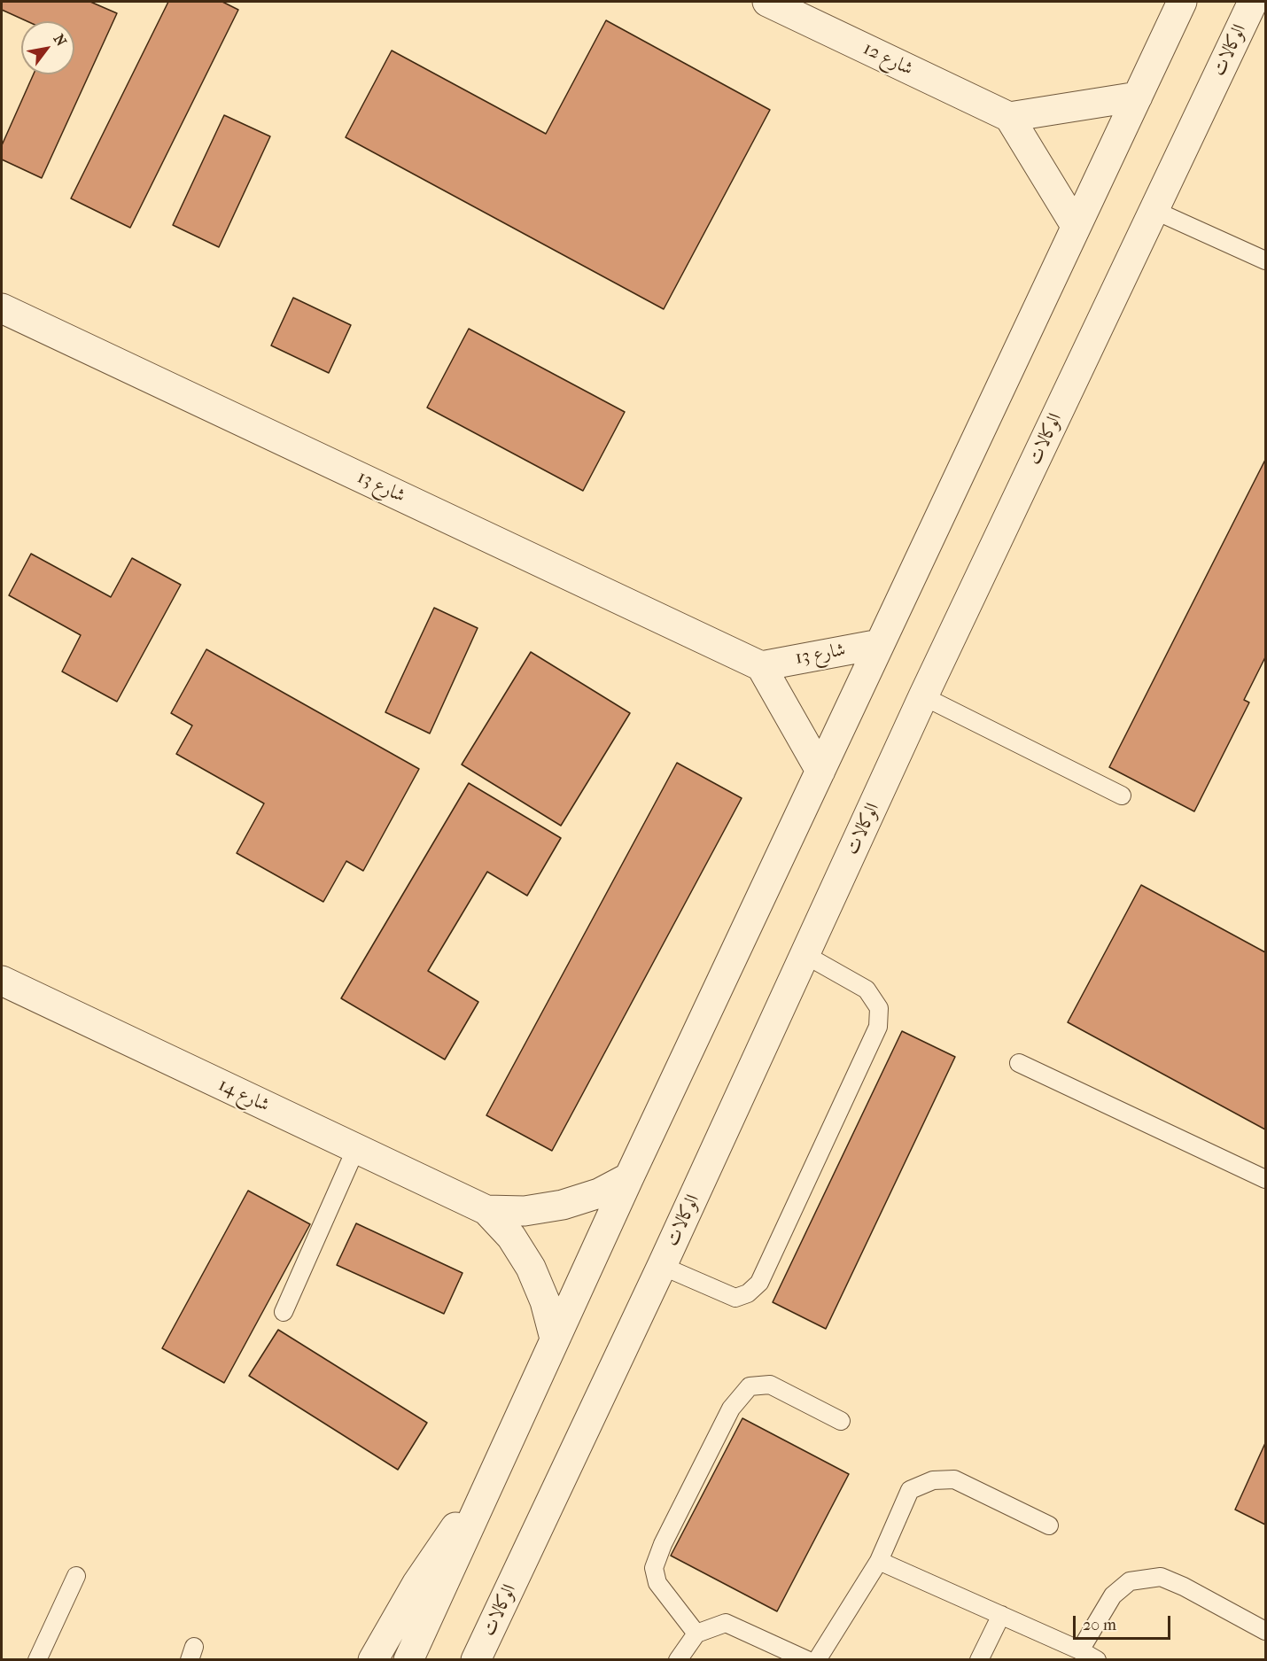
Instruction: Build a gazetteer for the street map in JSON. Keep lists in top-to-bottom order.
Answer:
{
  "streets": {
    "street": [
      "الوكالات",
      "شارع 12",
      "شارع 13",
      "شارع 14"
    ]
  },
  "scale_bar": "20 m",
  "north": "top right"
}
